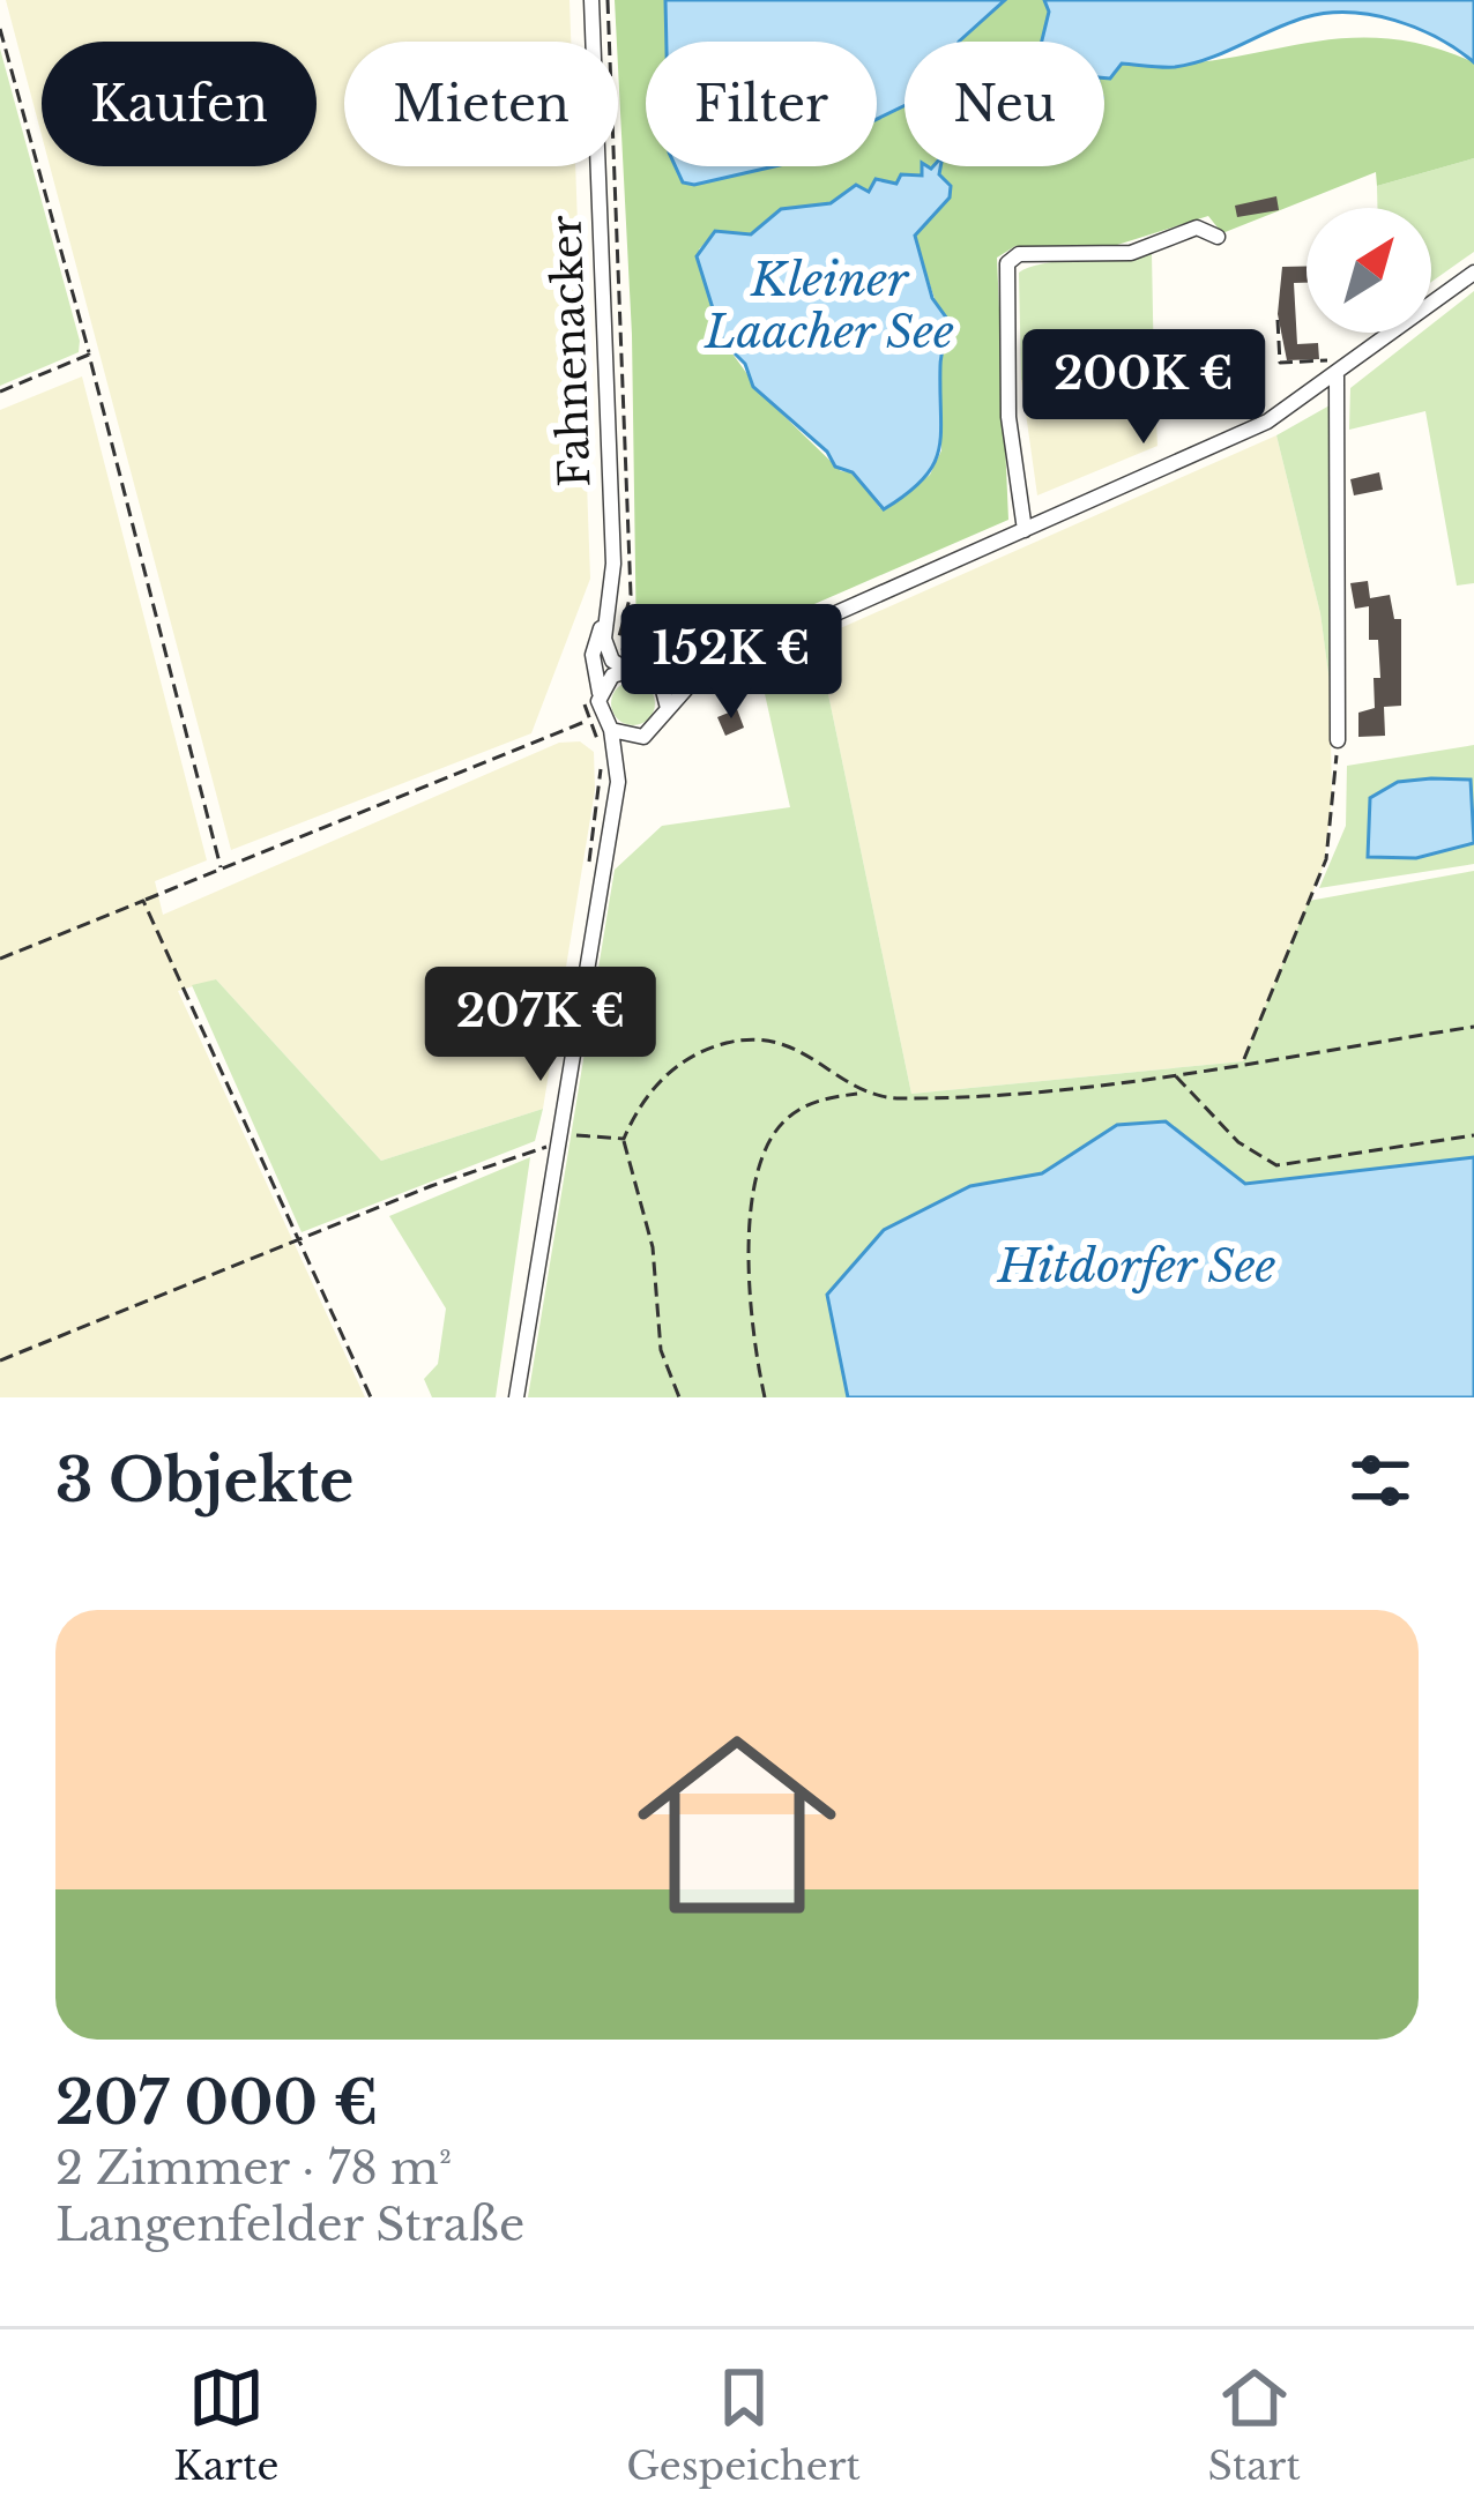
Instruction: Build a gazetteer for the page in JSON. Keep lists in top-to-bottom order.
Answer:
{
  "streets": {
    "street": ["Fahnenacker"]
  },
  "water": ["Kleiner Laacher See", "Hitdorfer See"],
  "north": "top right",
  "page": {
    "chip": [
      "Kaufen",
      "Mieten",
      "Filter",
      "Neu"
    ],
    "price": ["200K €", "152K €", "207K €"],
    "heading": "3 Objekte",
    "list": [
      {
        "name": "207 000 €",
        "note": "2 Zimmer · 78 m² · Langenfelder Straße"
      }
    ],
    "tabs": ["Karte", "Gespeichert", "Start"]
  }
}
